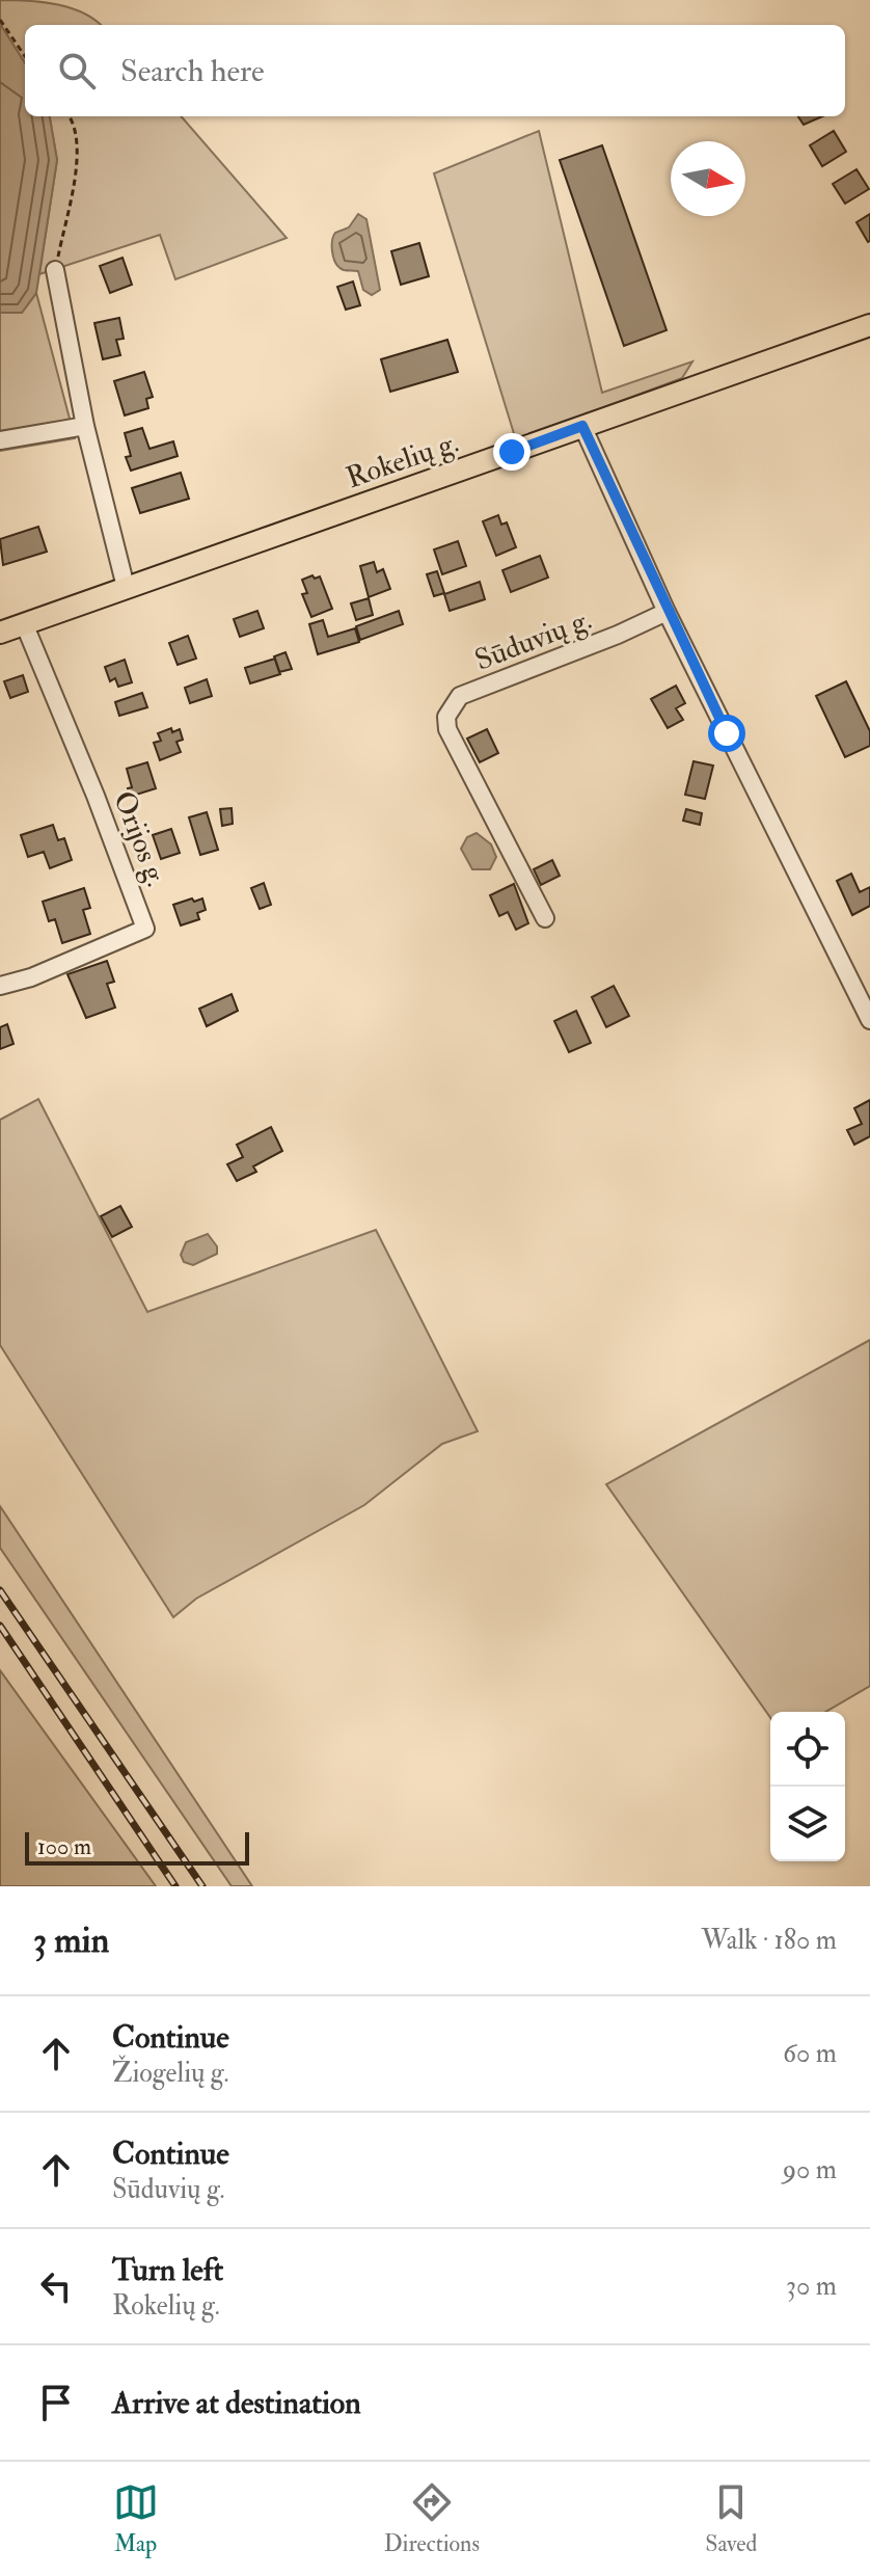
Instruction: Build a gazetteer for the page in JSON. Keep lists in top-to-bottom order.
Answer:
{
  "streets": {
    "main road": ["Rokelių g."],
    "street": ["Sūduvių g.", "Orijos g."]
  },
  "crossings": [
    ["Rokelių g.", "Orijos g."]
  ],
  "scale_bar": "100 m",
  "north": "right",
  "page": {
    "search": "Search here",
    "scale": "100 m",
    "heading": ["3 min", "Walk · 180 m"],
    "list": [
      ["Continue", "Žiogelių g.", "60 m"],
      ["Continue", "Sūduvių g.", "90 m"],
      ["Turn left", "Rokelių g.", "30 m"],
      "Arrive at destination"
    ],
    "nav": ["Map", "Directions", "Saved"]
  }
}
